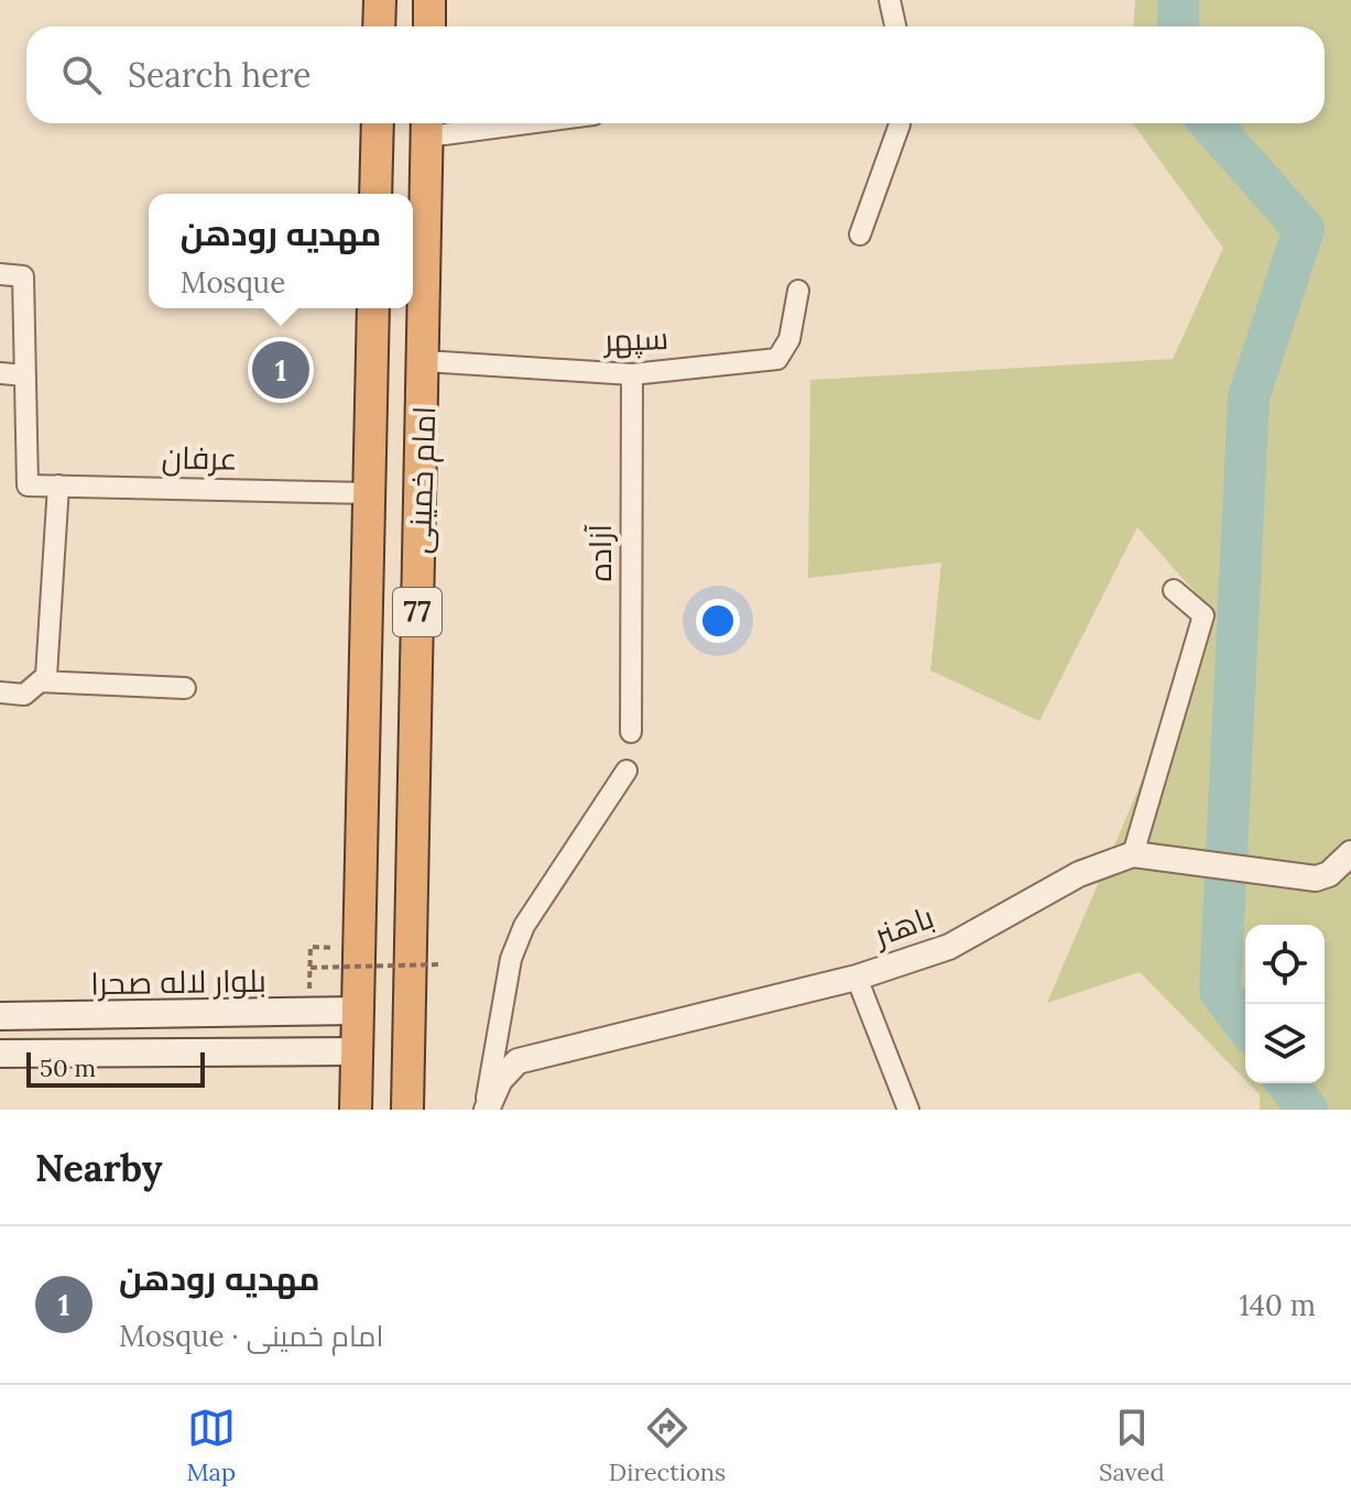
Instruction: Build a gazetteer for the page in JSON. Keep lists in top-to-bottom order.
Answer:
{
  "streets": {
    "highway": ["امام خمینی", "77"],
    "main road": ["بلوار لاله صحرا"],
    "street": [
      "سپهر",
      "عرفان",
      "آزاده",
      "باهنر"
    ]
  },
  "crossings": [
    ["سپهر", "امام خمینی"],
    ["سپهر", "آزاده"],
    ["عرفان", "امام خمینی"],
    ["امام خمینی", "بلوار لاله صحرا"]
  ],
  "scale_bar": "50 m",
  "page": {
    "search": "Search here",
    "popup": ["مهدیه رودهن", "Mosque"],
    "pins": "1",
    "scale": "50 m",
    "heading": "Nearby",
    "list": [
      {
        "mark": "1",
        "name": "مهدیه رودهن",
        "note": "Mosque · امام خمینی",
        "value": "140 m"
      }
    ],
    "nav": ["Map", "Directions", "Saved"]
  }
}
